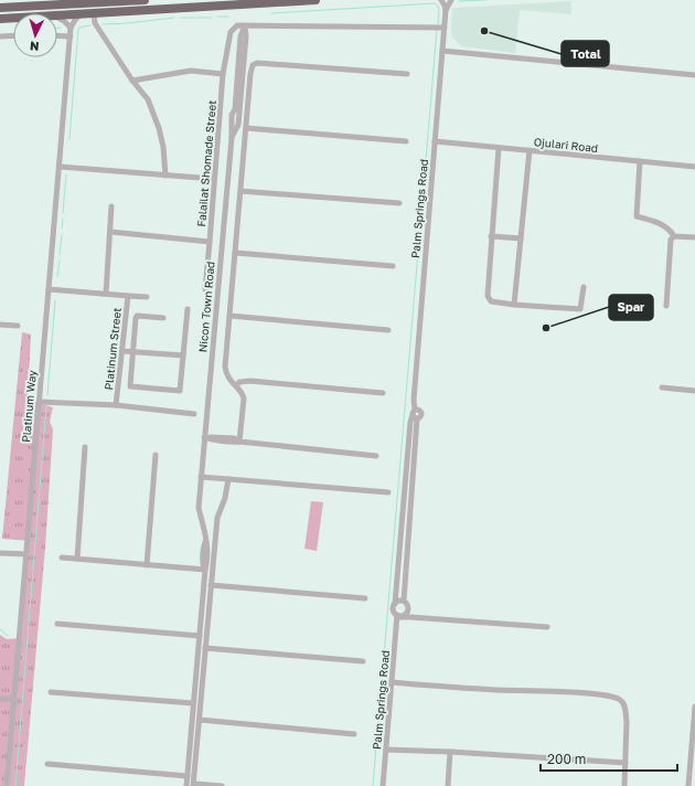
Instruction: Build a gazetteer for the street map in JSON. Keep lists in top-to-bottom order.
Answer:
{
  "streets": {
    "street": [
      "Ojulari Road",
      "Falailat Shomade Street",
      "Palm Springs Road",
      "Nicon Town Road",
      "Platinum Street",
      "Platinum Way"
    ]
  },
  "crossings": [
    ["Ojulari Road", "Palm Springs Road"],
    ["Falailat Shomade Street", "Nicon Town Road"],
    ["Platinum Street", "Platinum Way"]
  ],
  "places": ["Total", "Spar"],
  "scale_bar": "200 m",
  "north": "bottom"
}
